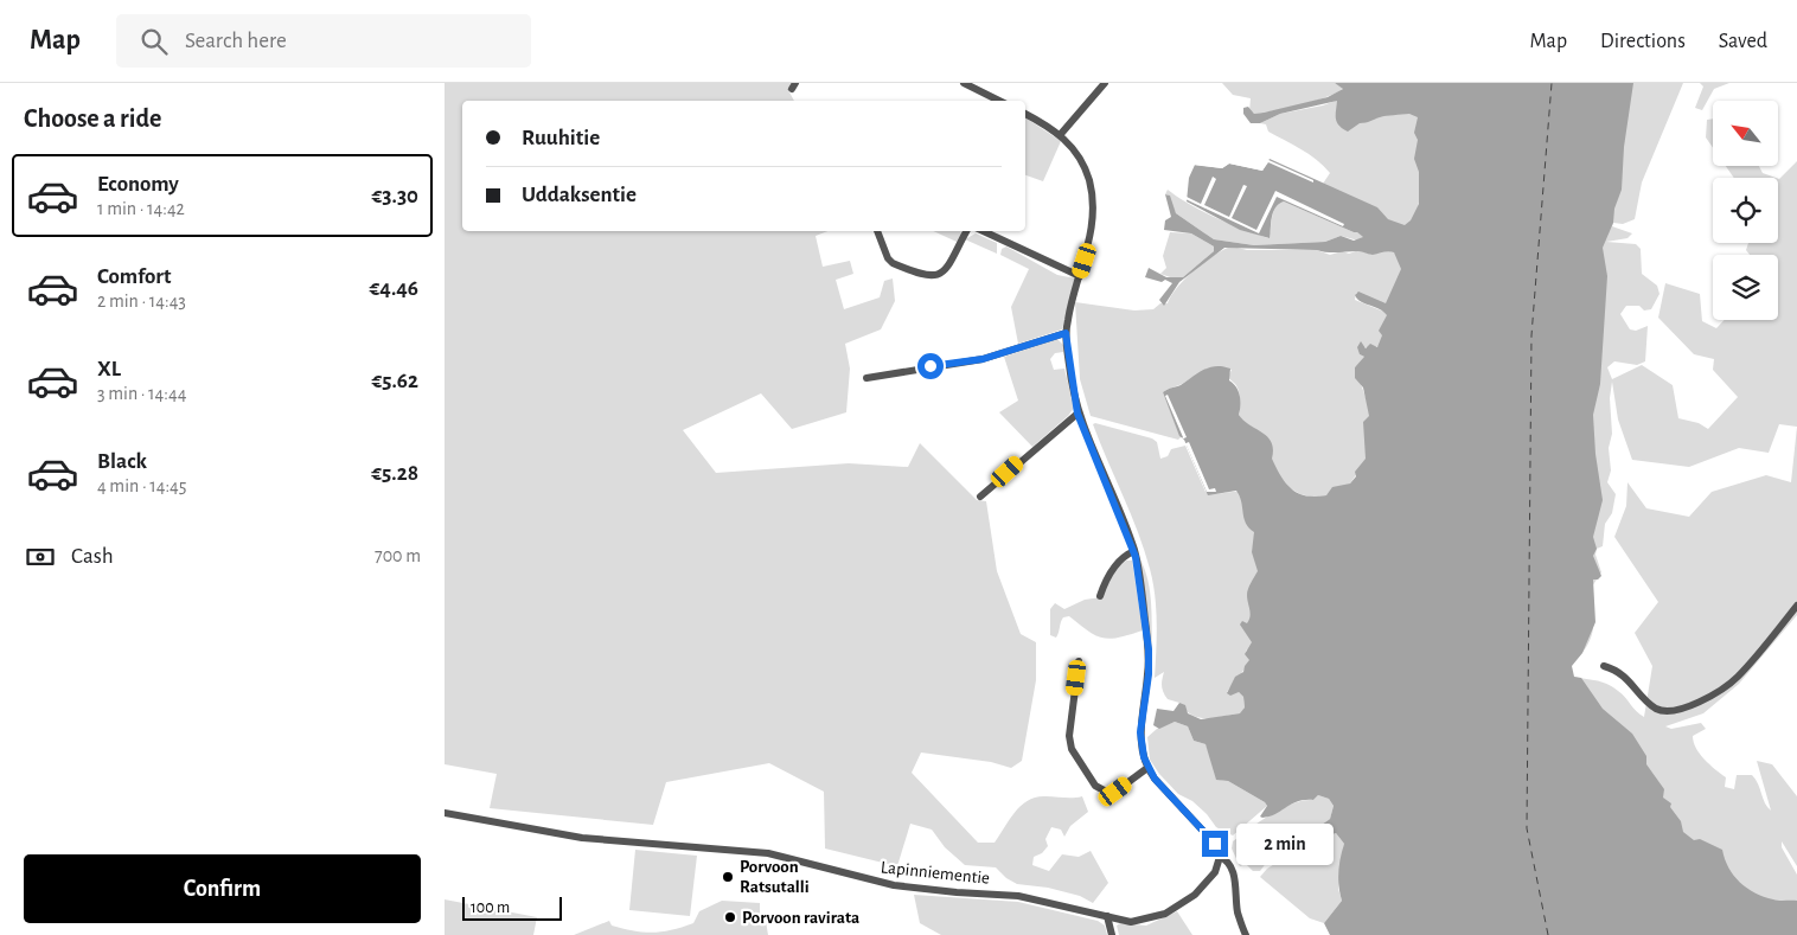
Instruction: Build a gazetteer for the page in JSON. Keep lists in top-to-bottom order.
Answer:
{
  "streets": {
    "street": ["Lapinniementie"]
  },
  "places": ["Porvoon Ratsutalli", "Porvoon ravirata"],
  "scale_bar": "100 m",
  "north": "top left",
  "page": {
    "header": "Map",
    "search": "Search here",
    "nav": ["Map", "Directions", "Saved"],
    "heading": "Choose a ride",
    "banner": ["Ruuhitie", "Uddaksentie"],
    "list": [
      {
        "name": "Economy",
        "note": "1 min · 14:42",
        "value": "€3.30"
      },
      {
        "name": "Comfort",
        "note": "2 min · 14:43",
        "value": "€4.46"
      },
      {
        "name": "XL",
        "note": "3 min · 14:44",
        "value": "€5.62"
      },
      {
        "name": "Black",
        "note": "4 min · 14:45",
        "value": "€5.28"
      }
    ],
    "pay": ["Cash", "700 m"],
    "bubble": "2 min",
    "buttons": "Confirm",
    "scale": "100 m"
  }
}
